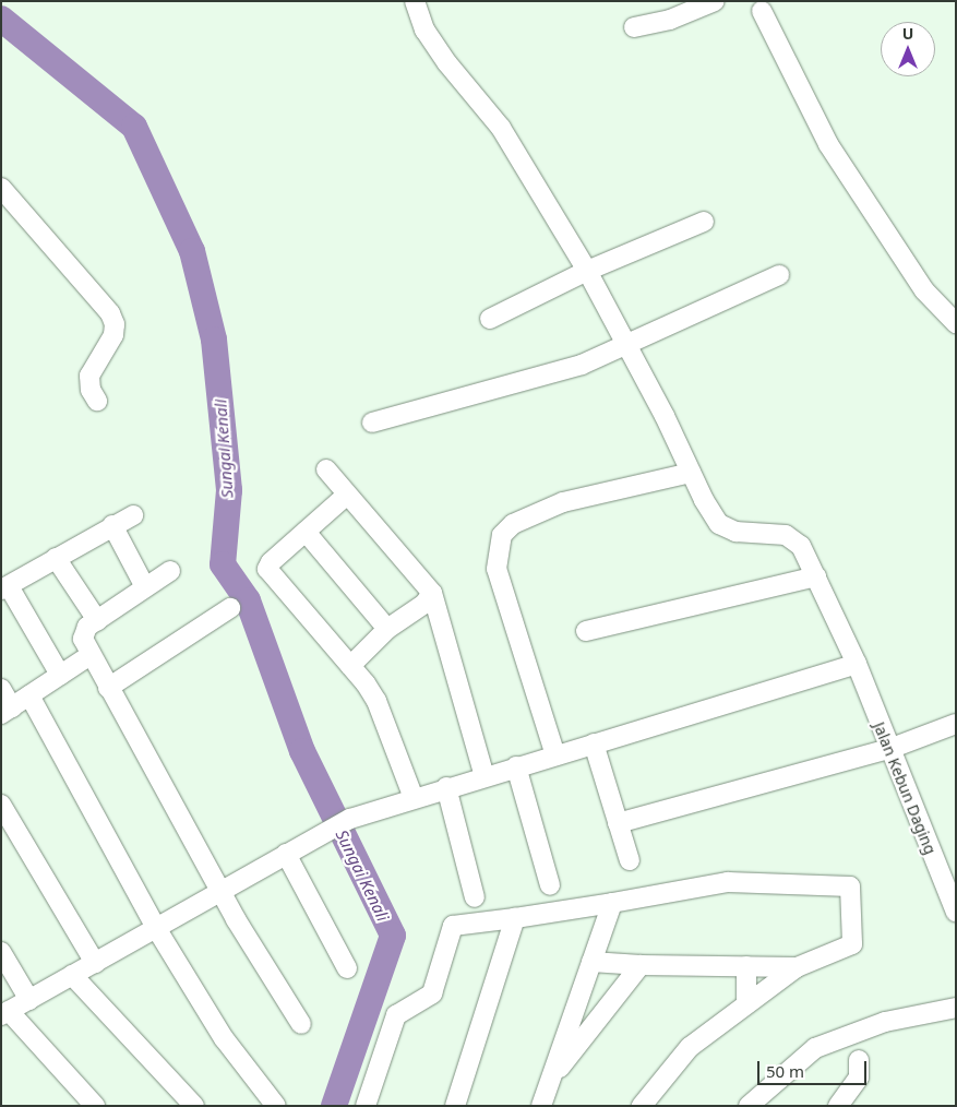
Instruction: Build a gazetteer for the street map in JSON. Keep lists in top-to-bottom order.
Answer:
{
  "streets": {
    "street": ["Jalan Kebun Daging"]
  },
  "water": ["Sungai Kenali"],
  "scale_bar": "50 m",
  "north": "top"
}
